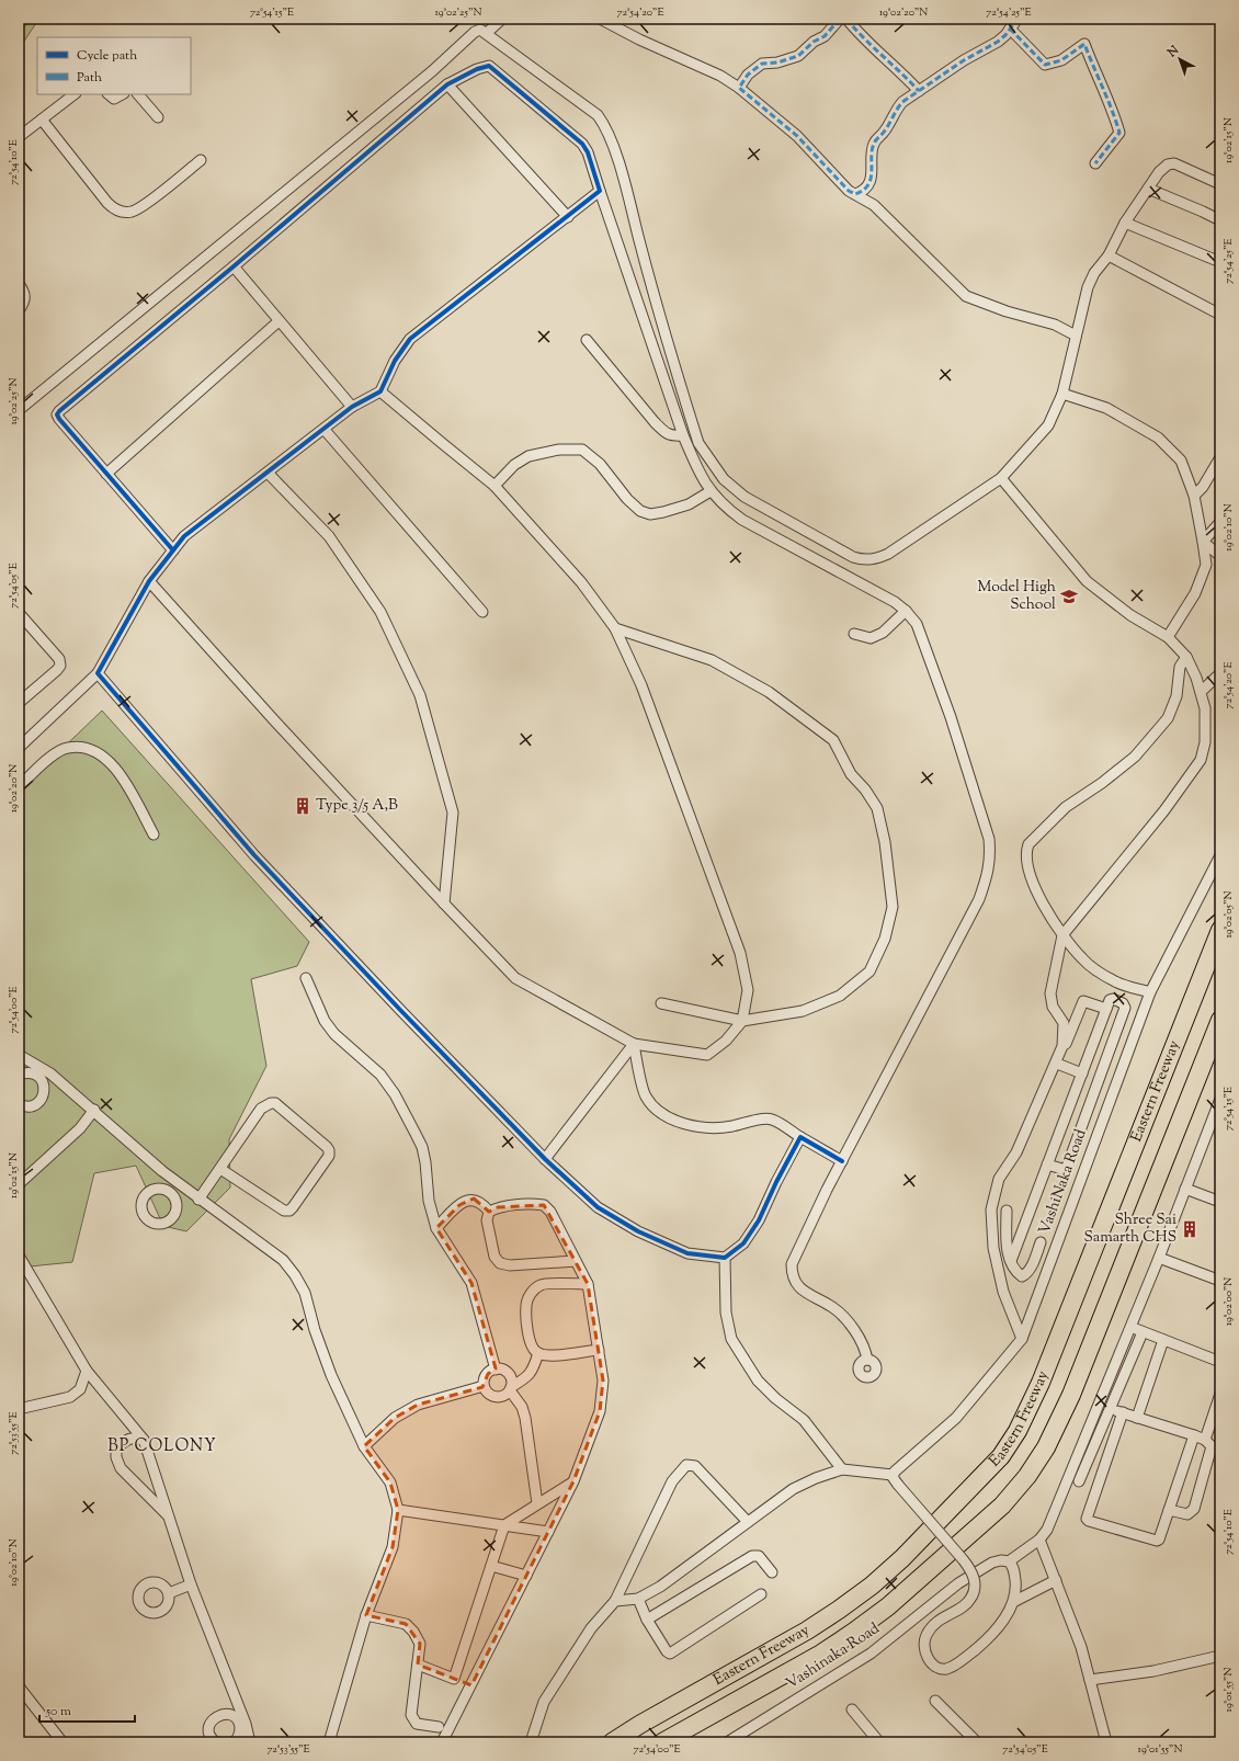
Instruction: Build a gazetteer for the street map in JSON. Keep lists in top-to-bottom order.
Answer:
{
  "streets": {
    "highway": ["Eastern Freeway"],
    "street": ["VashiNaka Road", "Vashinaka Road"]
  },
  "districts": ["BP COLONY"],
  "places": {
    "school or university": ["Model High School"],
    "building": ["Type 3/5 A,B", "Shree Sai Samarth CHS"]
  },
  "legend": ["Cycle path", "Path"],
  "scale_bar": "50 m",
  "north": "top left",
  "coordinates": [
    "72°54'15\"E",
    "19°02'25\"N",
    "72°54'20\"E",
    "19°02'20\"N",
    "72°54'25\"E",
    "19°02'15\"N",
    "72°54'10\"E",
    "19°02'10\"N",
    "72°54'05\"E",
    "19°02'05\"N",
    "72°54'00\"E",
    "19°02'00\"N",
    "72°53'55\"E",
    "19°01'55\"N"
  ]
}
